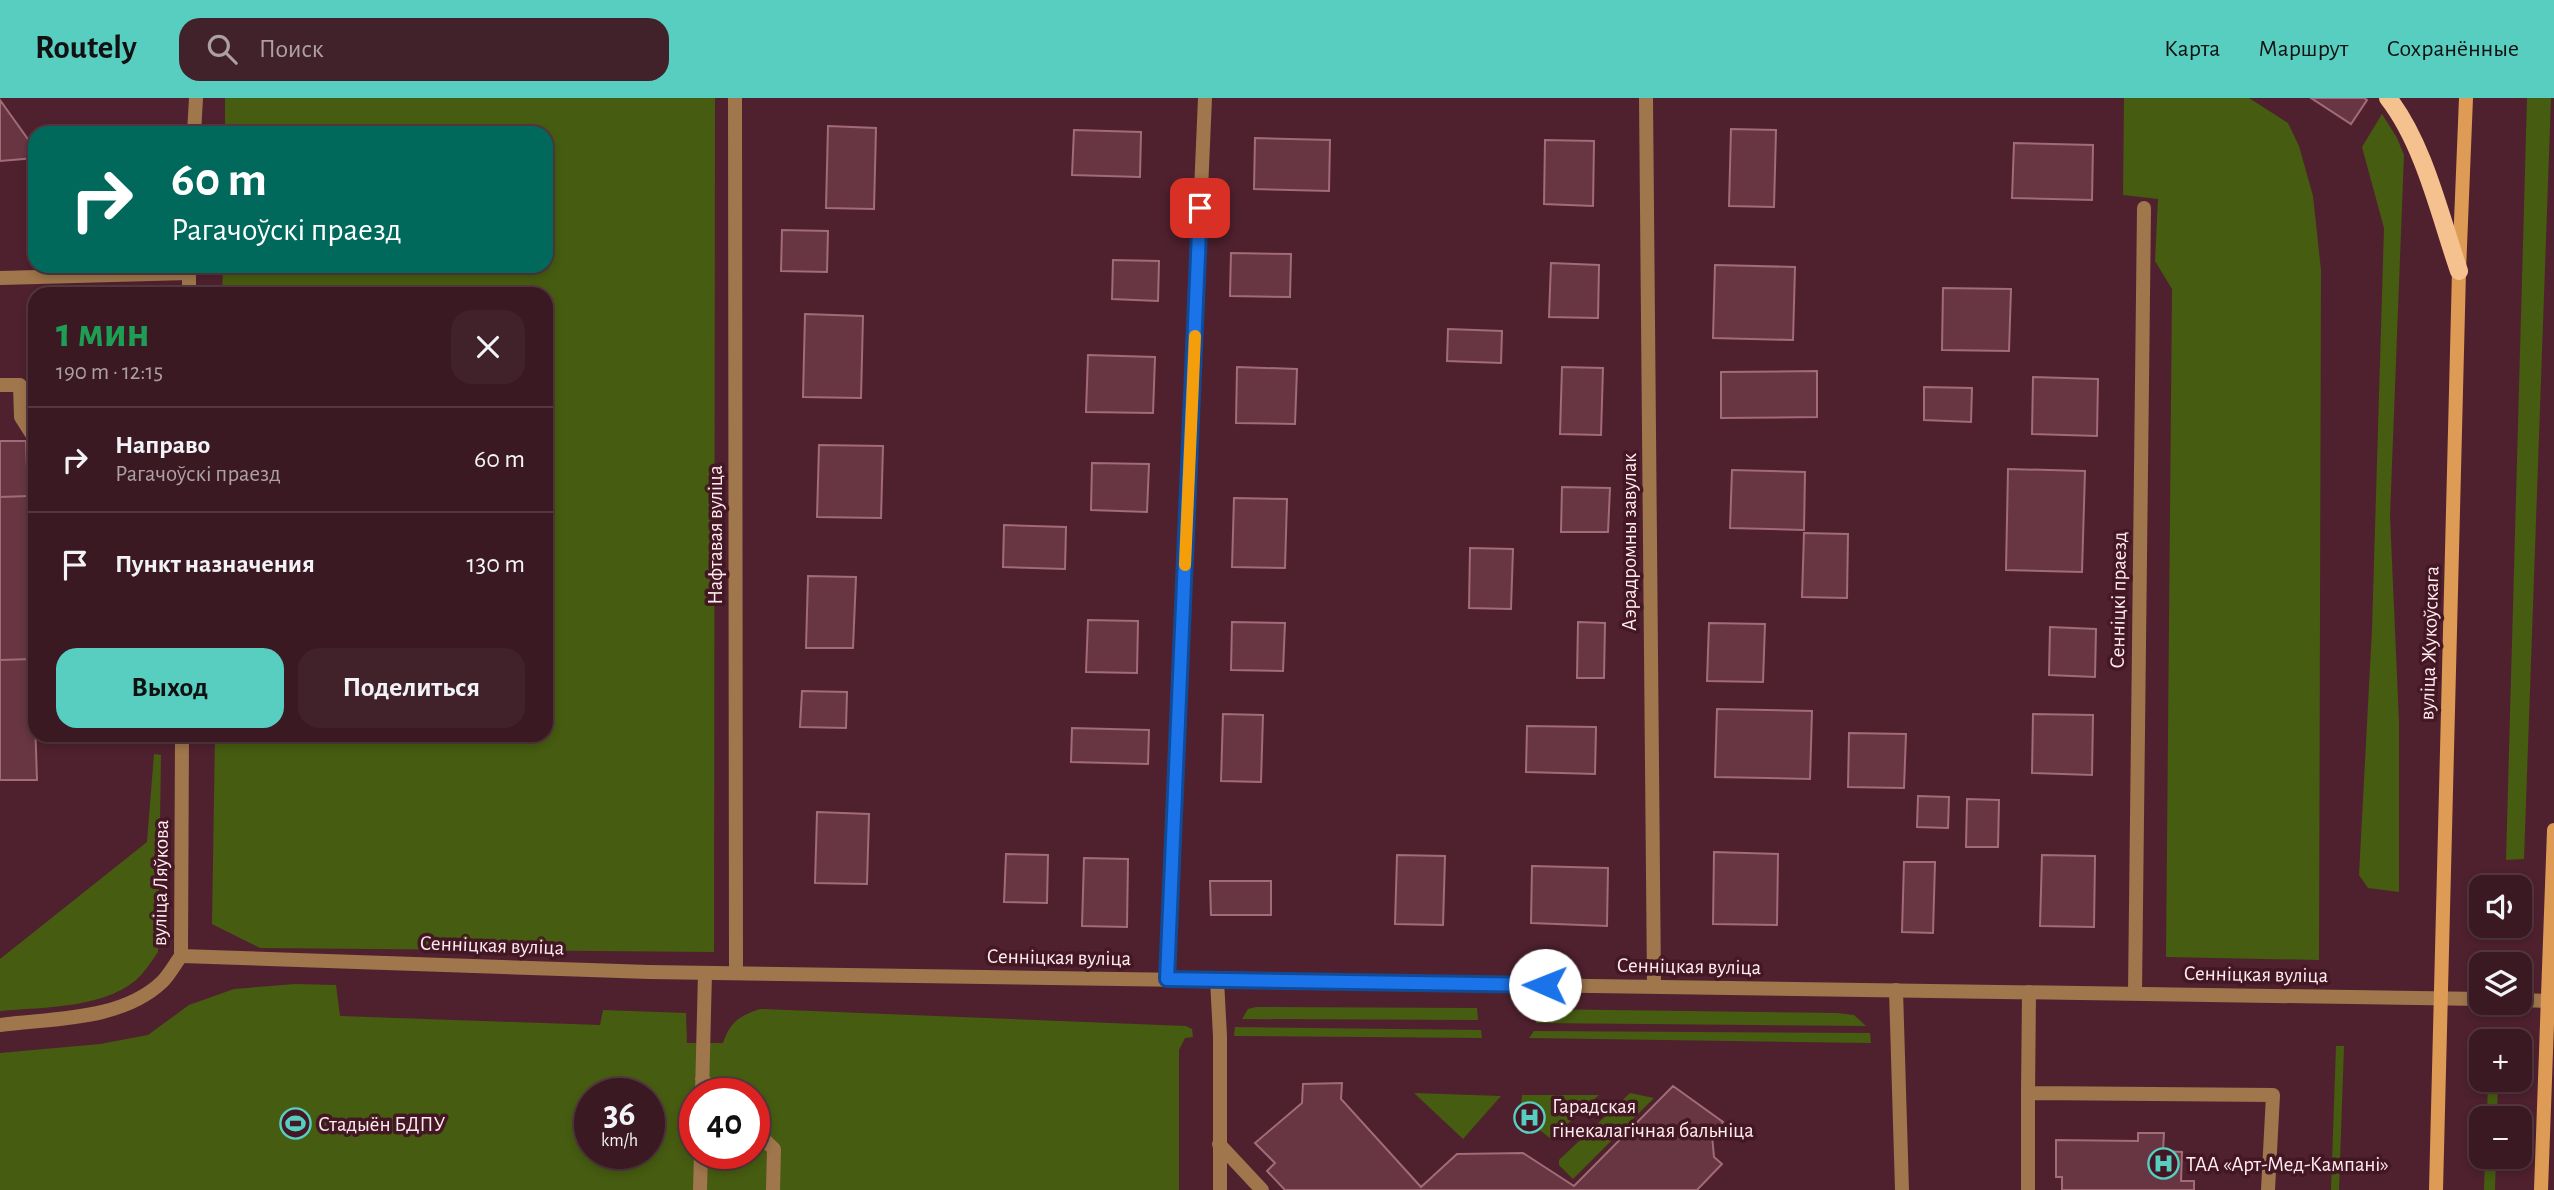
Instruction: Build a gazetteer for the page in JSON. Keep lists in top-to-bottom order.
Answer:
{
  "streets": {
    "main road": ["вуліца Жукоўскага"],
    "street": [
      "Нафтавая вуліца",
      "Аэрадромны завулак",
      "Сенніцкі праезд",
      "вуліца Ляўкова",
      "Сенніцкая вуліца"
    ]
  },
  "crossings": [
    ["Нафтавая вуліца", "Сенніцкая вуліца"],
    ["Аэрадромны завулак", "Сенніцкая вуліца"],
    ["Сенніцкі праезд", "Сенніцкая вуліца"],
    ["вуліца Жукоўскага", "Сенніцкая вуліца"],
    ["вуліца Ляўкова", "Сенніцкая вуліца"]
  ],
  "places": {
    "hospital": ["Гарадская гінекалагічная бальніца", "ТАА «Арт-Мед-Кампані»"],
    "sports": ["Стадыён БДПУ"]
  },
  "page": {
    "header": "Routely",
    "search": "Поиск",
    "nav": ["Карта", "Маршрут", "Сохранённые"],
    "turn": ["60 m", "Рагачоўскі праезд"],
    "heading": ["1 мин", "190 m · 12:15"],
    "list": [
      {
        "name": "Направо",
        "note": "Рагачоўскі праезд",
        "value": "60 m"
      },
      {
        "name": "Пункт назначения",
        "value": "130 m"
      }
    ],
    "buttons": ["Выход", "Поделиться"],
    "map_buttons": ["+", "−"],
    "speed": "36 km/h",
    "limit": "40"
  }
}
